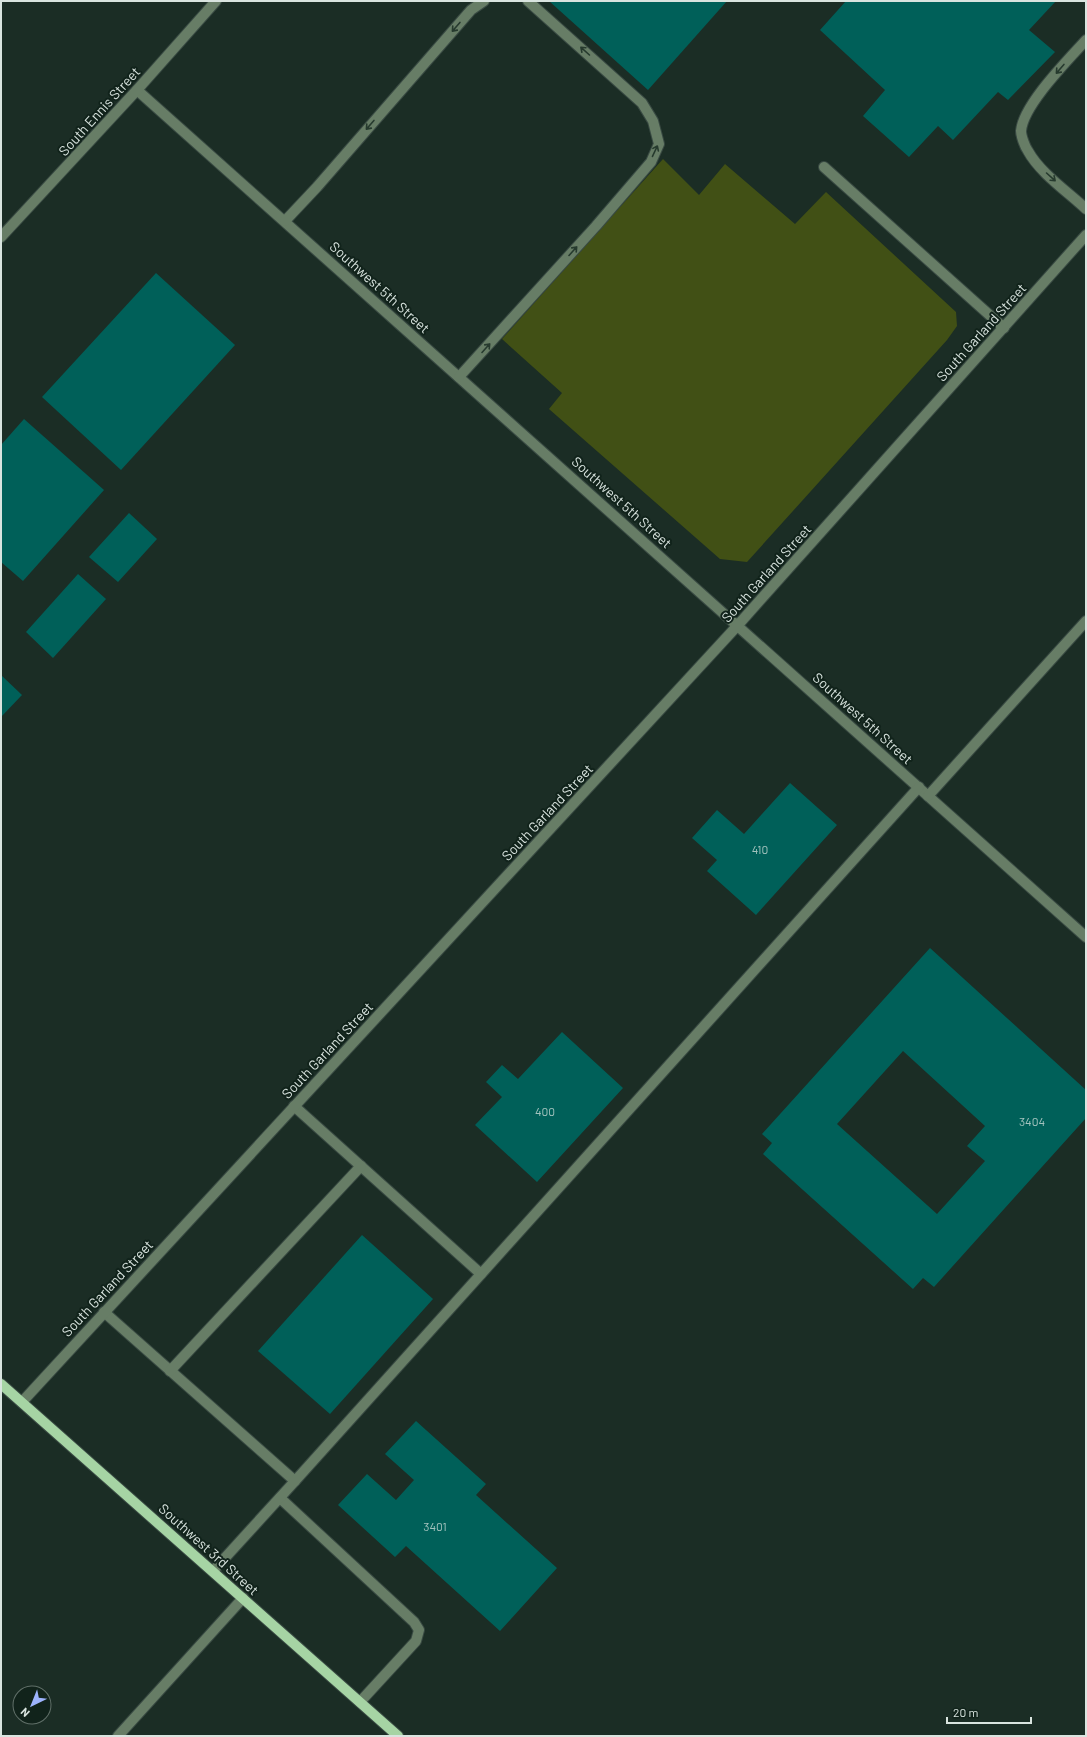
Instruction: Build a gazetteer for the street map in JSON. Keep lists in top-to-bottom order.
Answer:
{
  "streets": {
    "main road": ["Southwest 3rd Street"],
    "street": ["South Ennis Street", "Southwest 5th Street", "South Garland Street"]
  },
  "crossings": [
    ["South Ennis Street", "Southwest 5th Street"],
    ["Southwest 5th Street", "South Garland Street"],
    ["South Garland Street", "Southwest 3rd Street"]
  ],
  "house_numbers": [
    "410",
    "400",
    "3404",
    "3401"
  ],
  "scale_bar": "20 m",
  "north": "bottom left"
}
